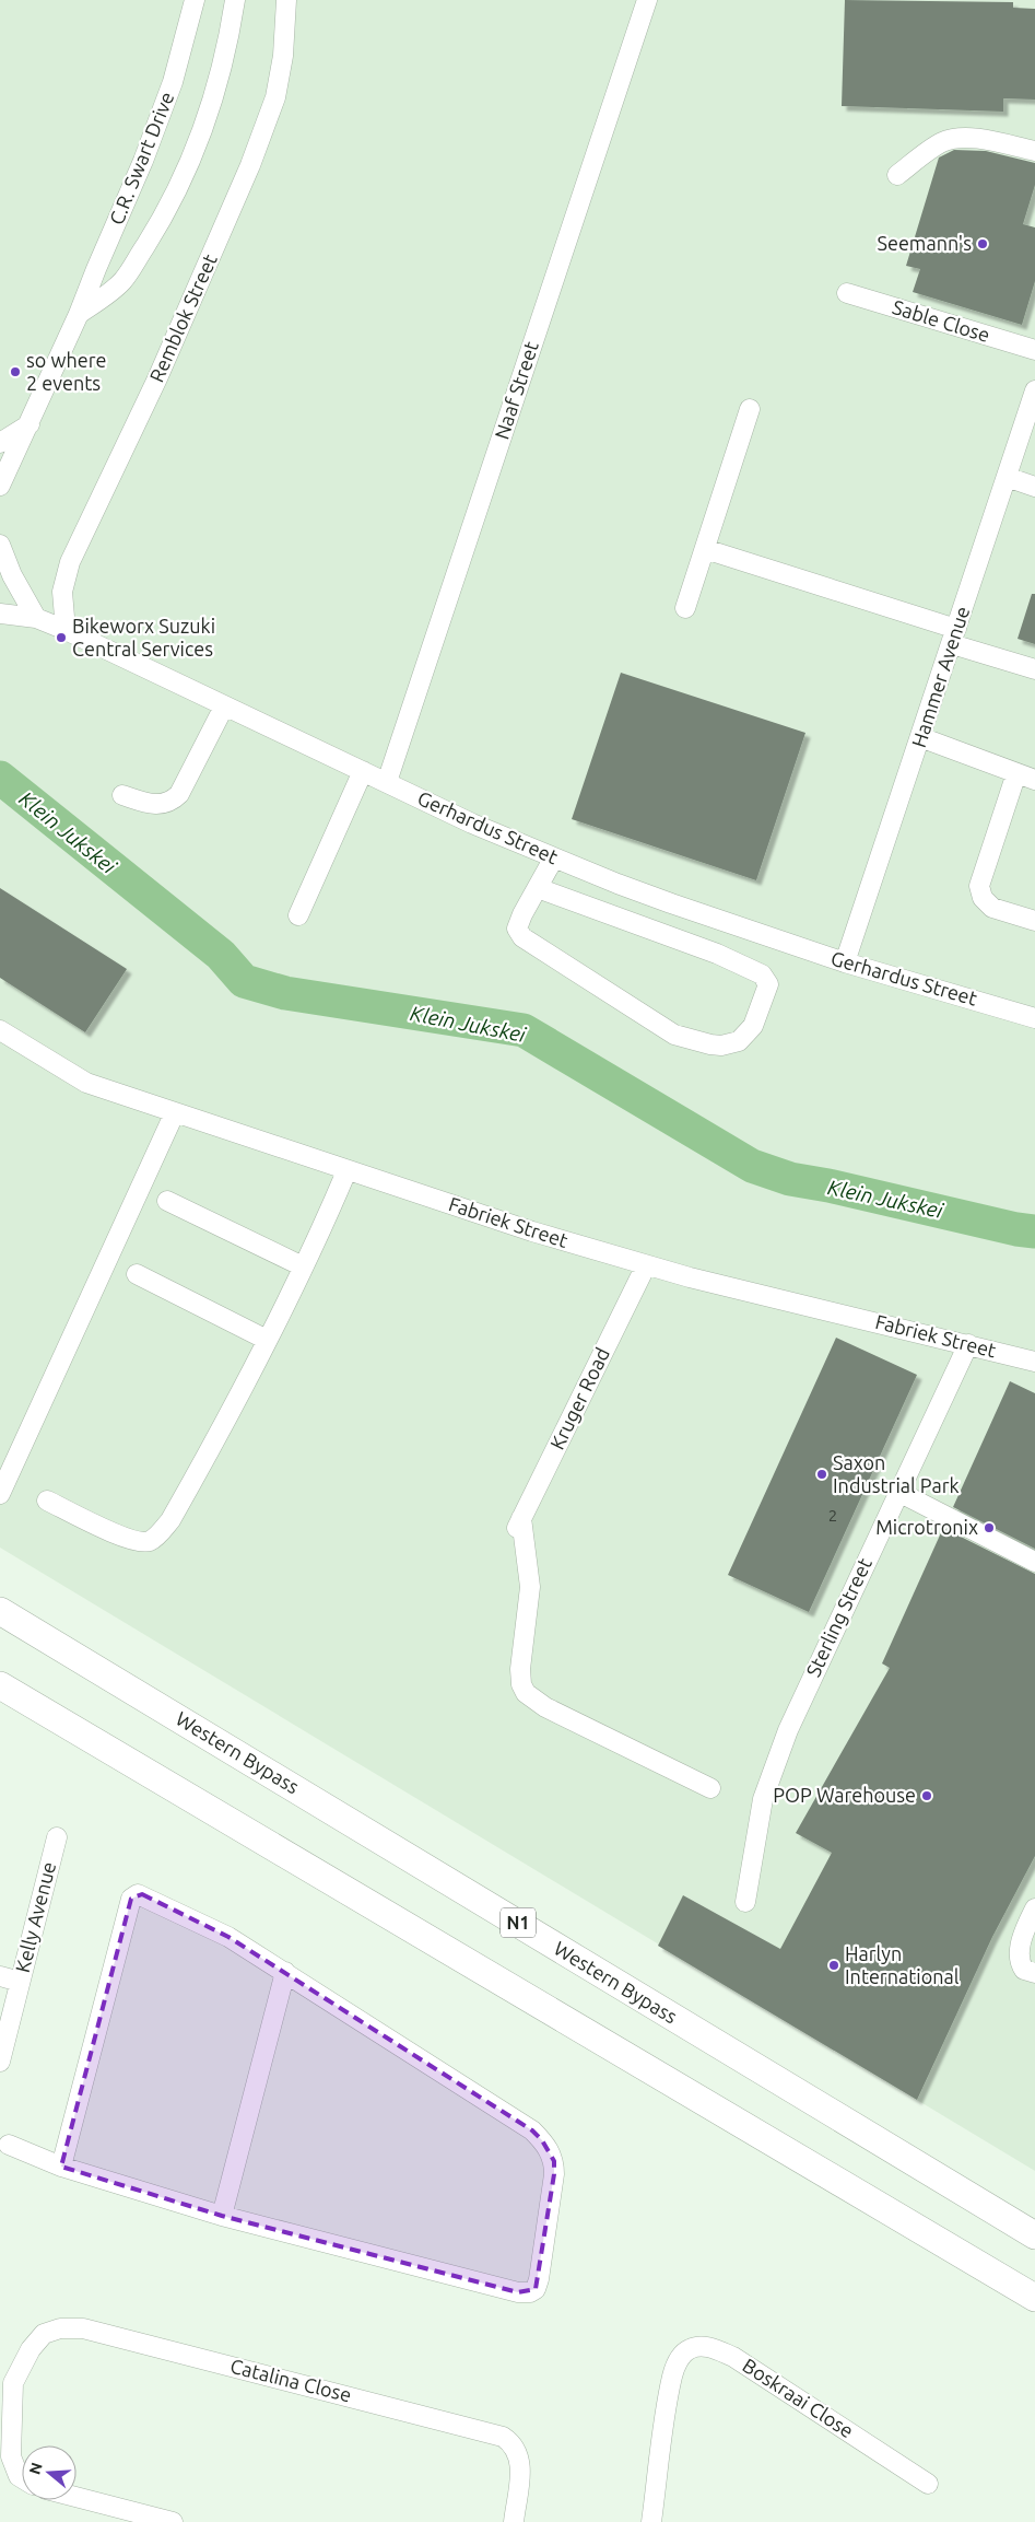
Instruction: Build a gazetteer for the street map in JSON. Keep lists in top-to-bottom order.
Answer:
{
  "streets": {
    "highway": ["Western Bypass", "N1"],
    "street": [
      "C.R. Swart Drive",
      "Remblok Street",
      "Sable Close",
      "Naaf Street",
      "Hammer Avenue",
      "Gerhardus Street",
      "Fabriek Street",
      "Kruger Road",
      "Sterling Street",
      "Kelly Avenue",
      "Catalina Close",
      "Boskraai Close"
    ]
  },
  "crossings": [
    ["Remblok Street", "Gerhardus Street"],
    ["Naaf Street", "Gerhardus Street"],
    ["Hammer Avenue", "Gerhardus Street"],
    ["Fabriek Street", "Kruger Road"],
    ["Fabriek Street", "Sterling Street"]
  ],
  "water": ["Klein Jukskei"],
  "places": [
    "Seemann's",
    "so where 2 events",
    "Bikeworx Suzuki Central Services",
    "Saxon Industrial Park",
    "Microtronix",
    "POP Warehouse",
    "Harlyn International"
  ],
  "house_numbers": ["2"],
  "north": "left"
}
